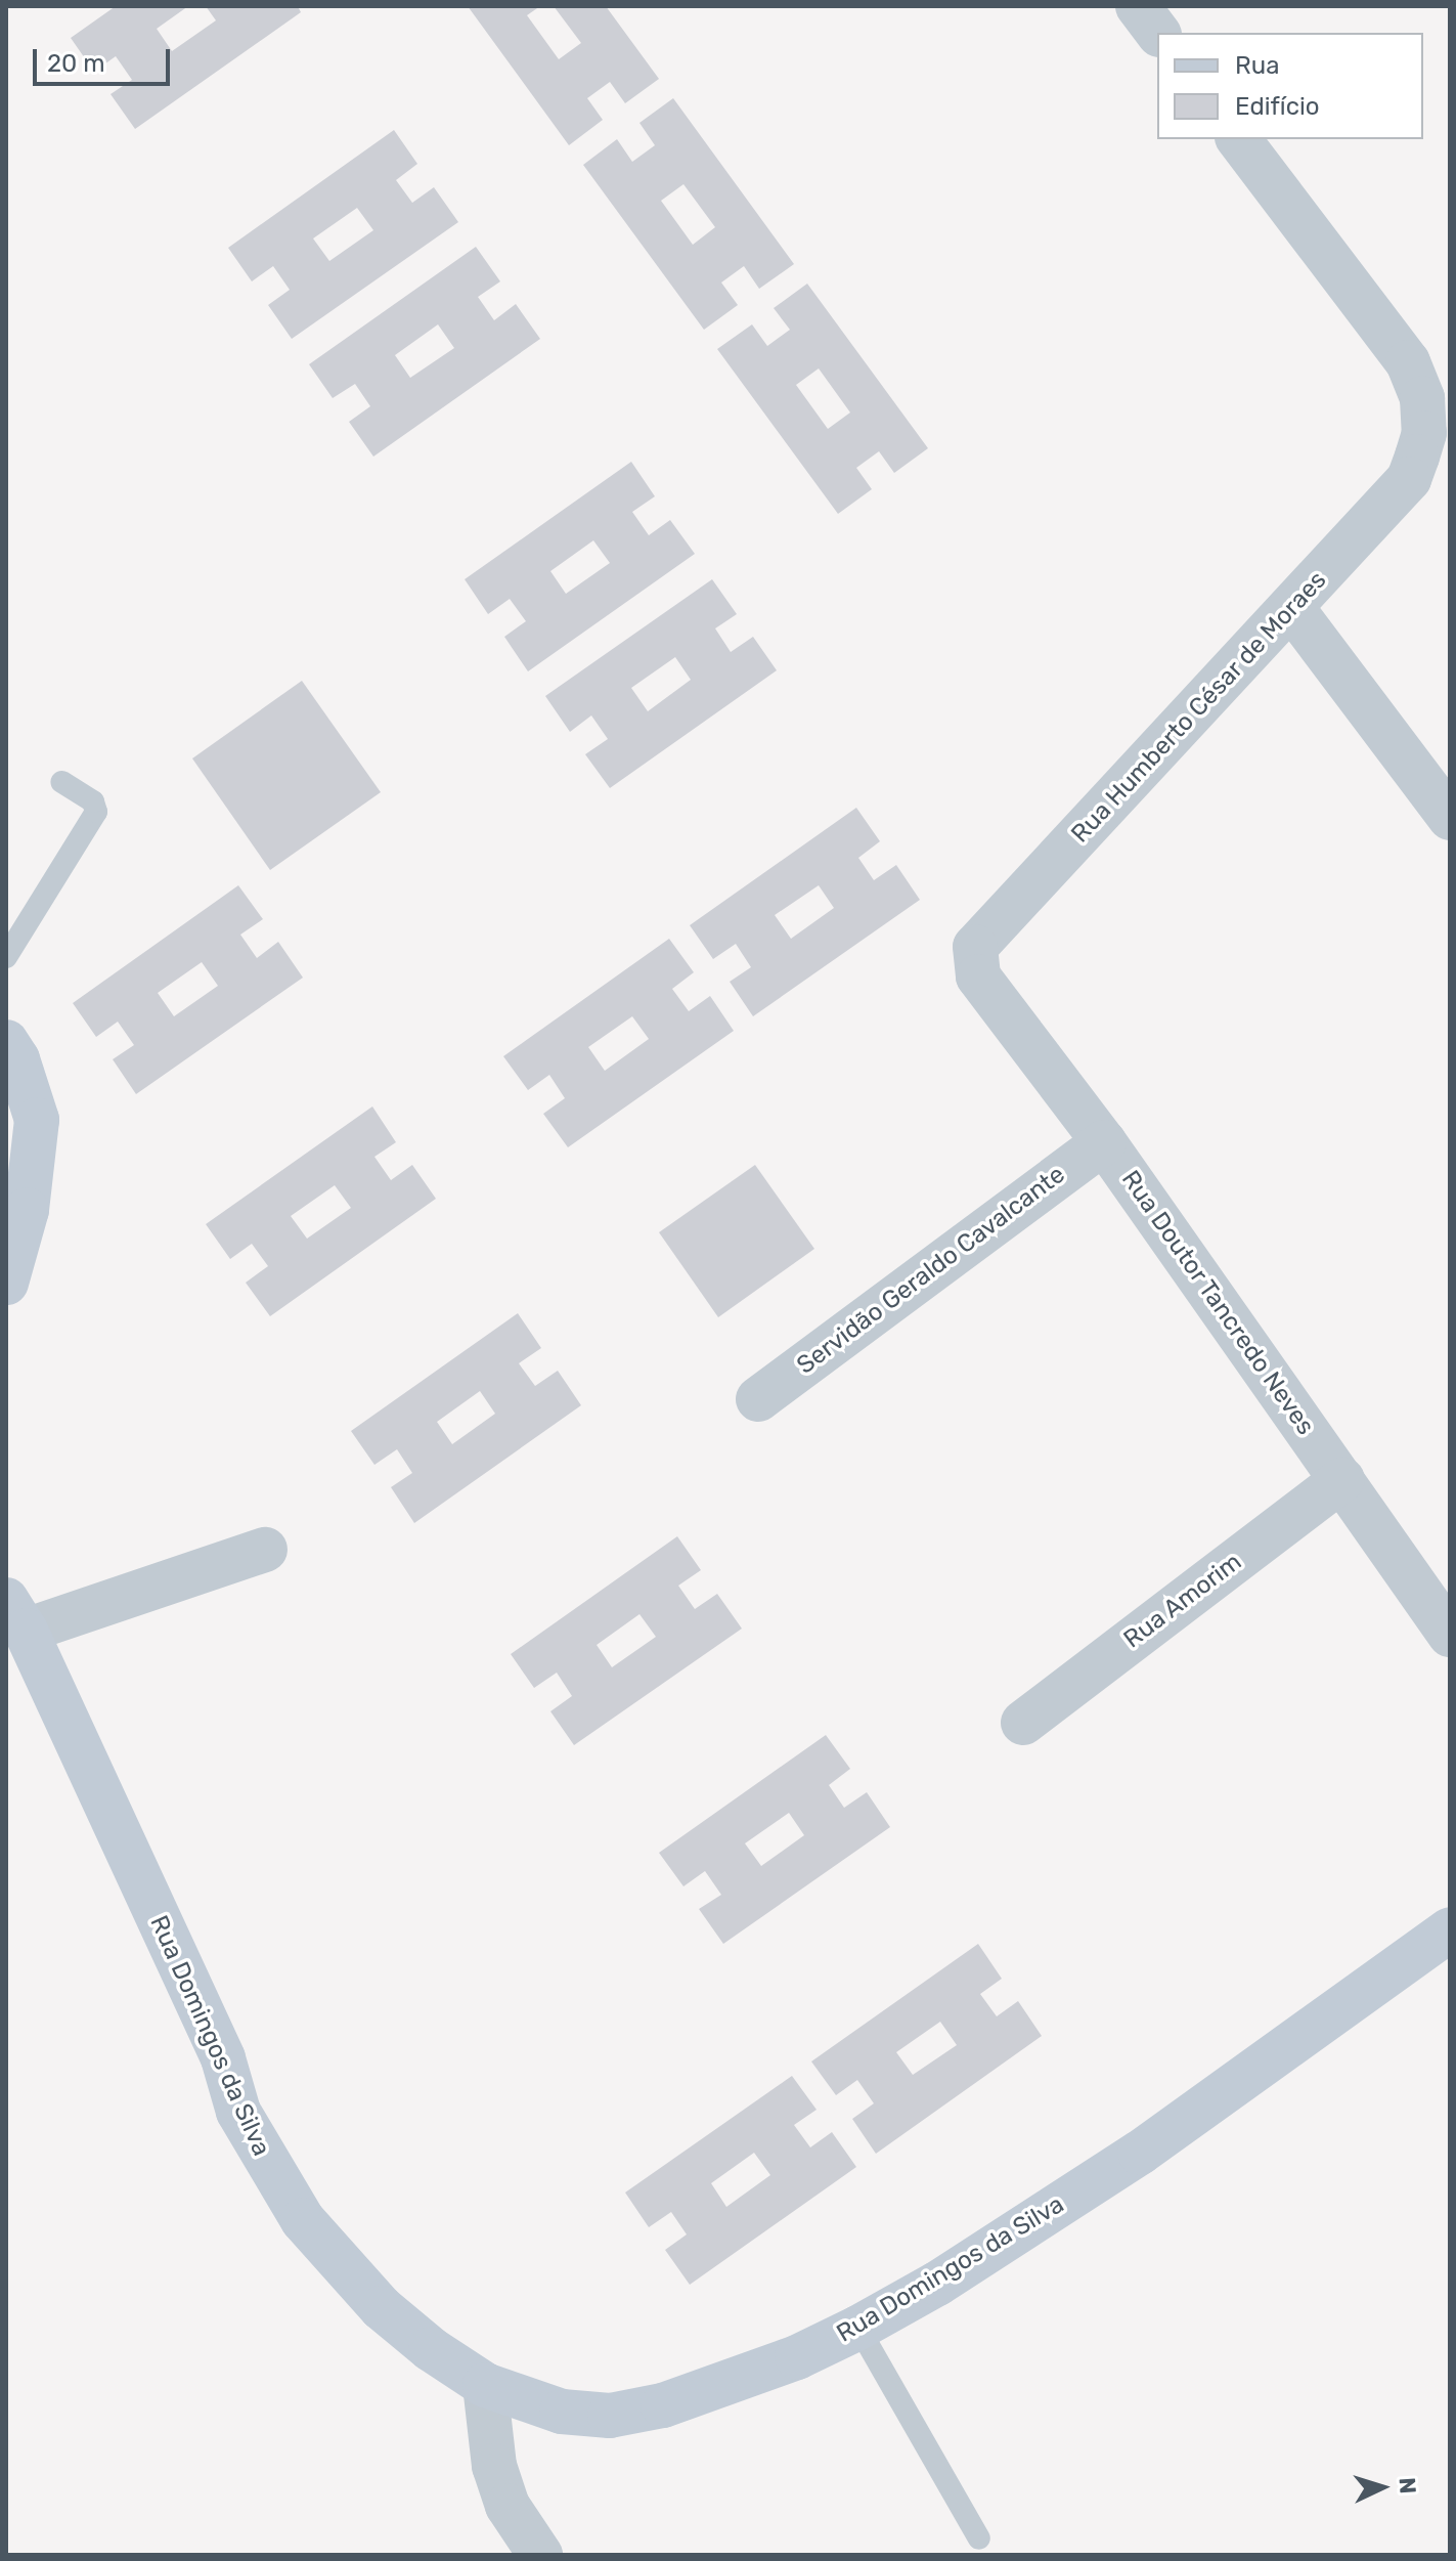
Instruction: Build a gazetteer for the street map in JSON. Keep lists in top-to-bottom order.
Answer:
{
  "streets": {
    "street": [
      "Rua Humberto César de Moraes",
      "Servidão Geraldo Cavalcante",
      "Rua Doutor Tancredo Neves",
      "Rua Amorim",
      "Rua Domingos da Silva"
    ]
  },
  "crossings": [
    ["Rua Humberto César de Moraes", "Rua Doutor Tancredo Neves"],
    ["Servidão Geraldo Cavalcante", "Rua Doutor Tancredo Neves"],
    ["Rua Doutor Tancredo Neves", "Rua Amorim"]
  ],
  "legend": ["Rua", "Edifício"],
  "scale_bar": "20 m",
  "north": "right"
}
